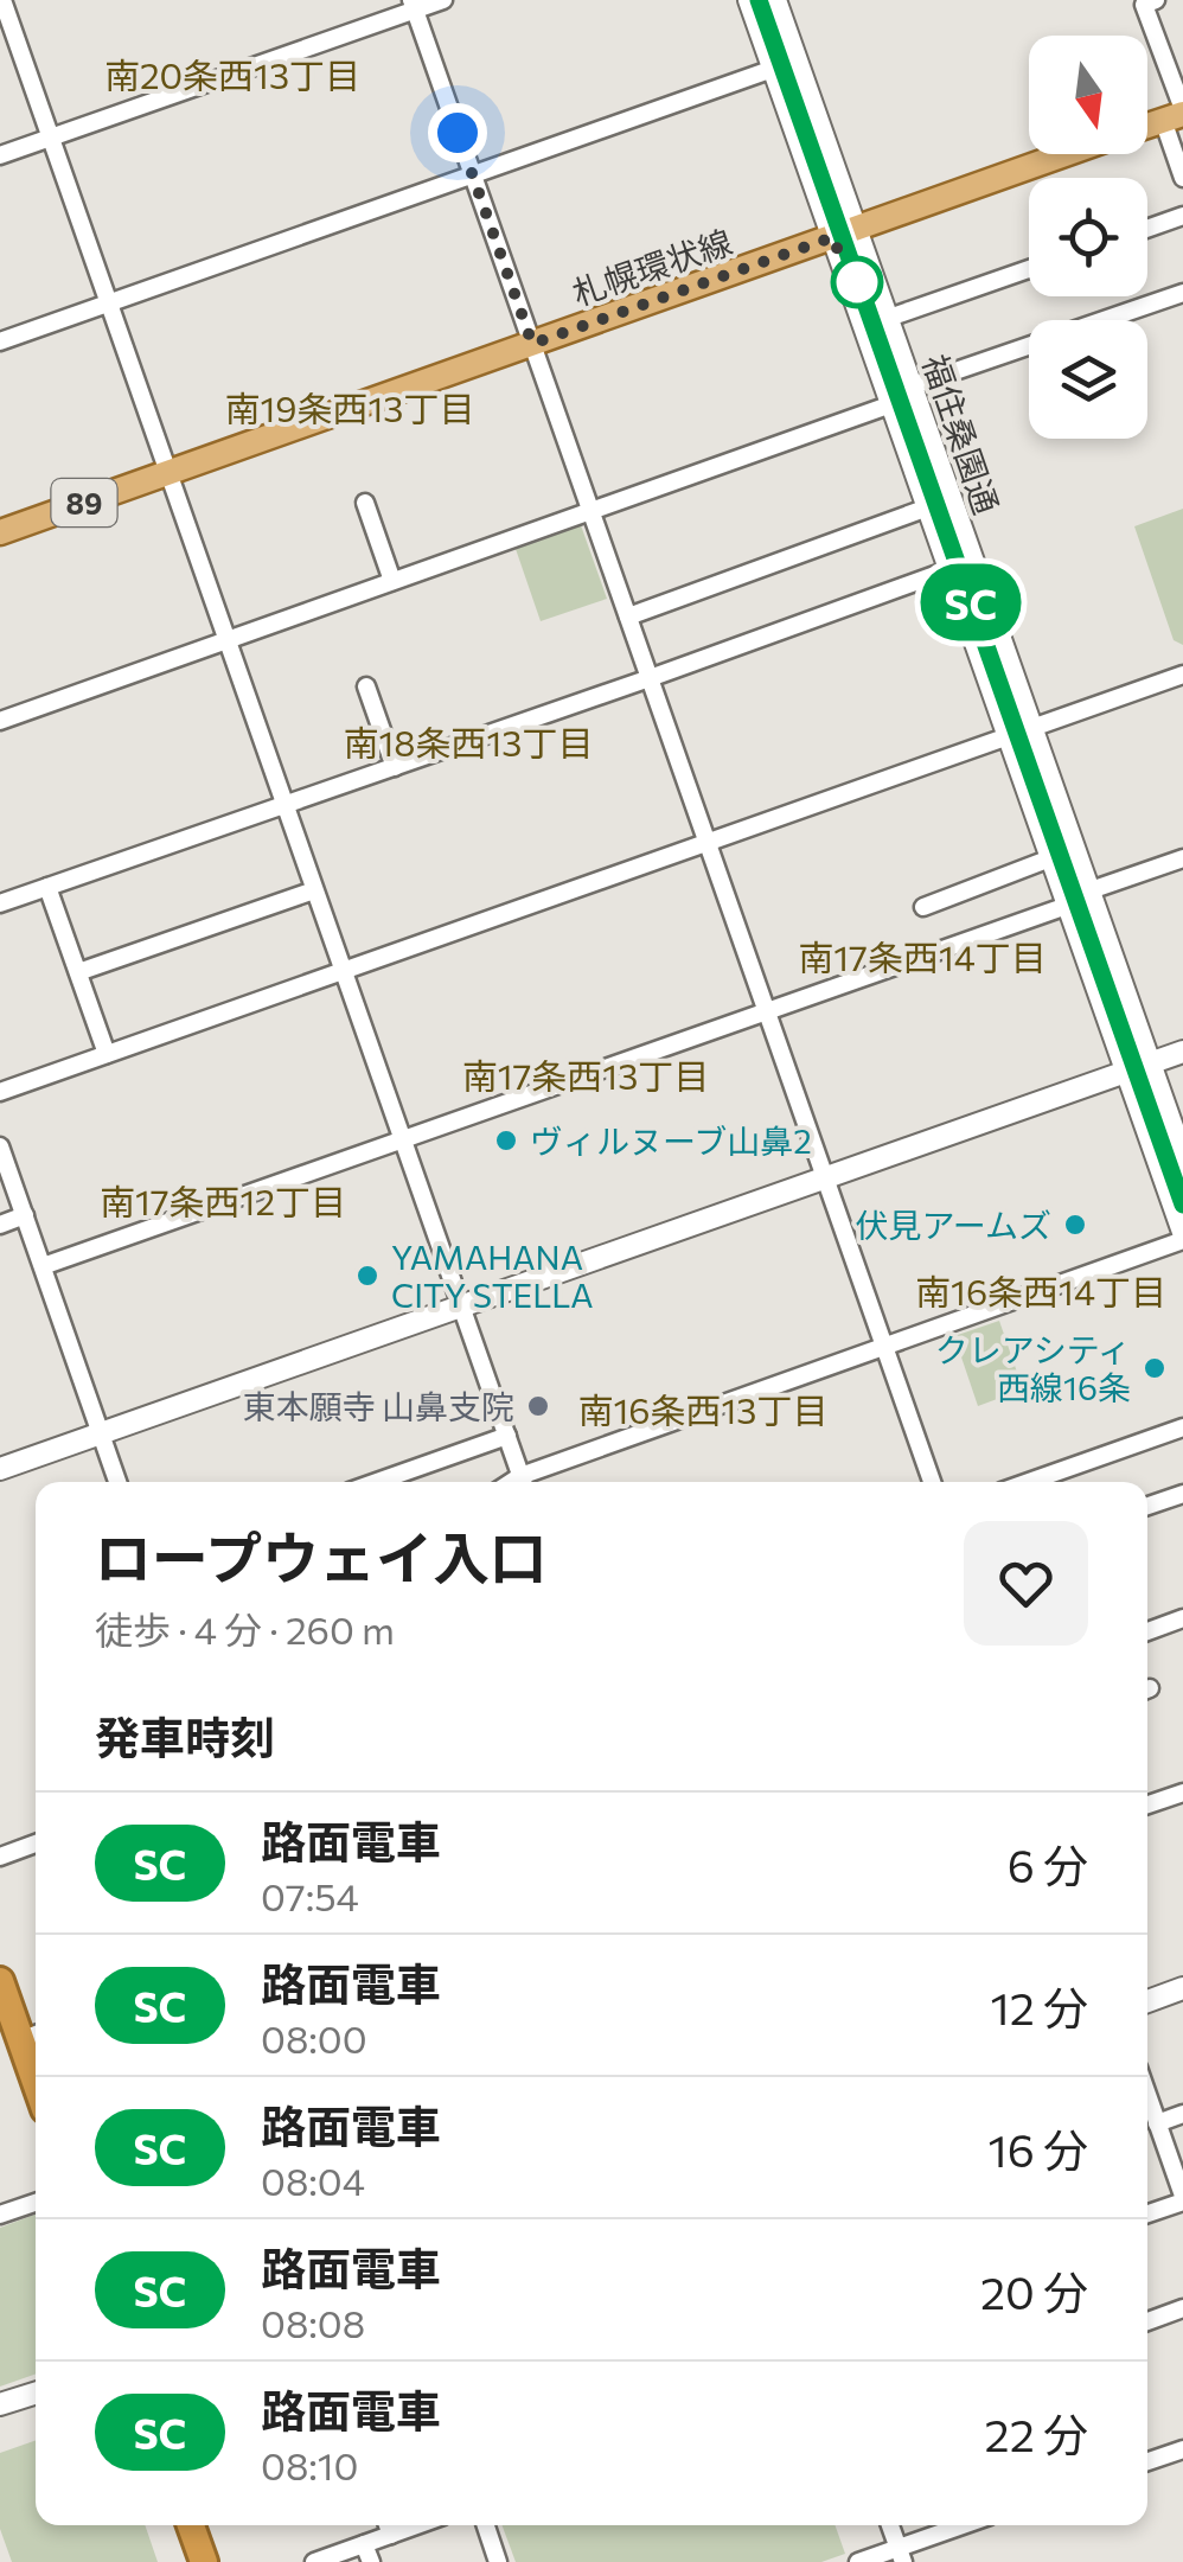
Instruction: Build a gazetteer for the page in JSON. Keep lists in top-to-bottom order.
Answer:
{
  "streets": {
    "main road": ["札幌環状線", "89"],
    "street": ["福住桑園通"]
  },
  "crossings": [
    ["札幌環状線", "福住桑園通"]
  ],
  "districts": [
    "南20条西13丁目",
    "南19条西13丁目",
    "南18条西13丁目",
    "南17条西14丁目",
    "南17条西13丁目",
    "南17条西12丁目",
    "南16条西14丁目",
    "南16条西13丁目"
  ],
  "places": [
    "ヴィルヌーブ山鼻2",
    "伏見アームズ",
    "YAMAHANA CITY STELLA",
    "クレアシティ 西線16条",
    "東本願寺 山鼻支院"
  ],
  "lines": ["tram line SC"],
  "north": "bottom",
  "page": {
    "on_map": "SC",
    "heading": [
      ["ロープウェイ入口", "徒歩 · 4 分 · 260 m"],
      "発車時刻"
    ],
    "list": [
      {
        "mark": "SC",
        "name": "路面電車",
        "note": "07:54",
        "value": "6 分"
      },
      {
        "mark": "SC",
        "name": "路面電車",
        "note": "08:00",
        "value": "12 分"
      },
      {
        "mark": "SC",
        "name": "路面電車",
        "note": "08:04",
        "value": "16 分"
      },
      {
        "mark": "SC",
        "name": "路面電車",
        "note": "08:08",
        "value": "20 分"
      },
      {
        "mark": "SC",
        "name": "路面電車",
        "note": "08:10",
        "value": "22 分"
      }
    ]
  }
}
